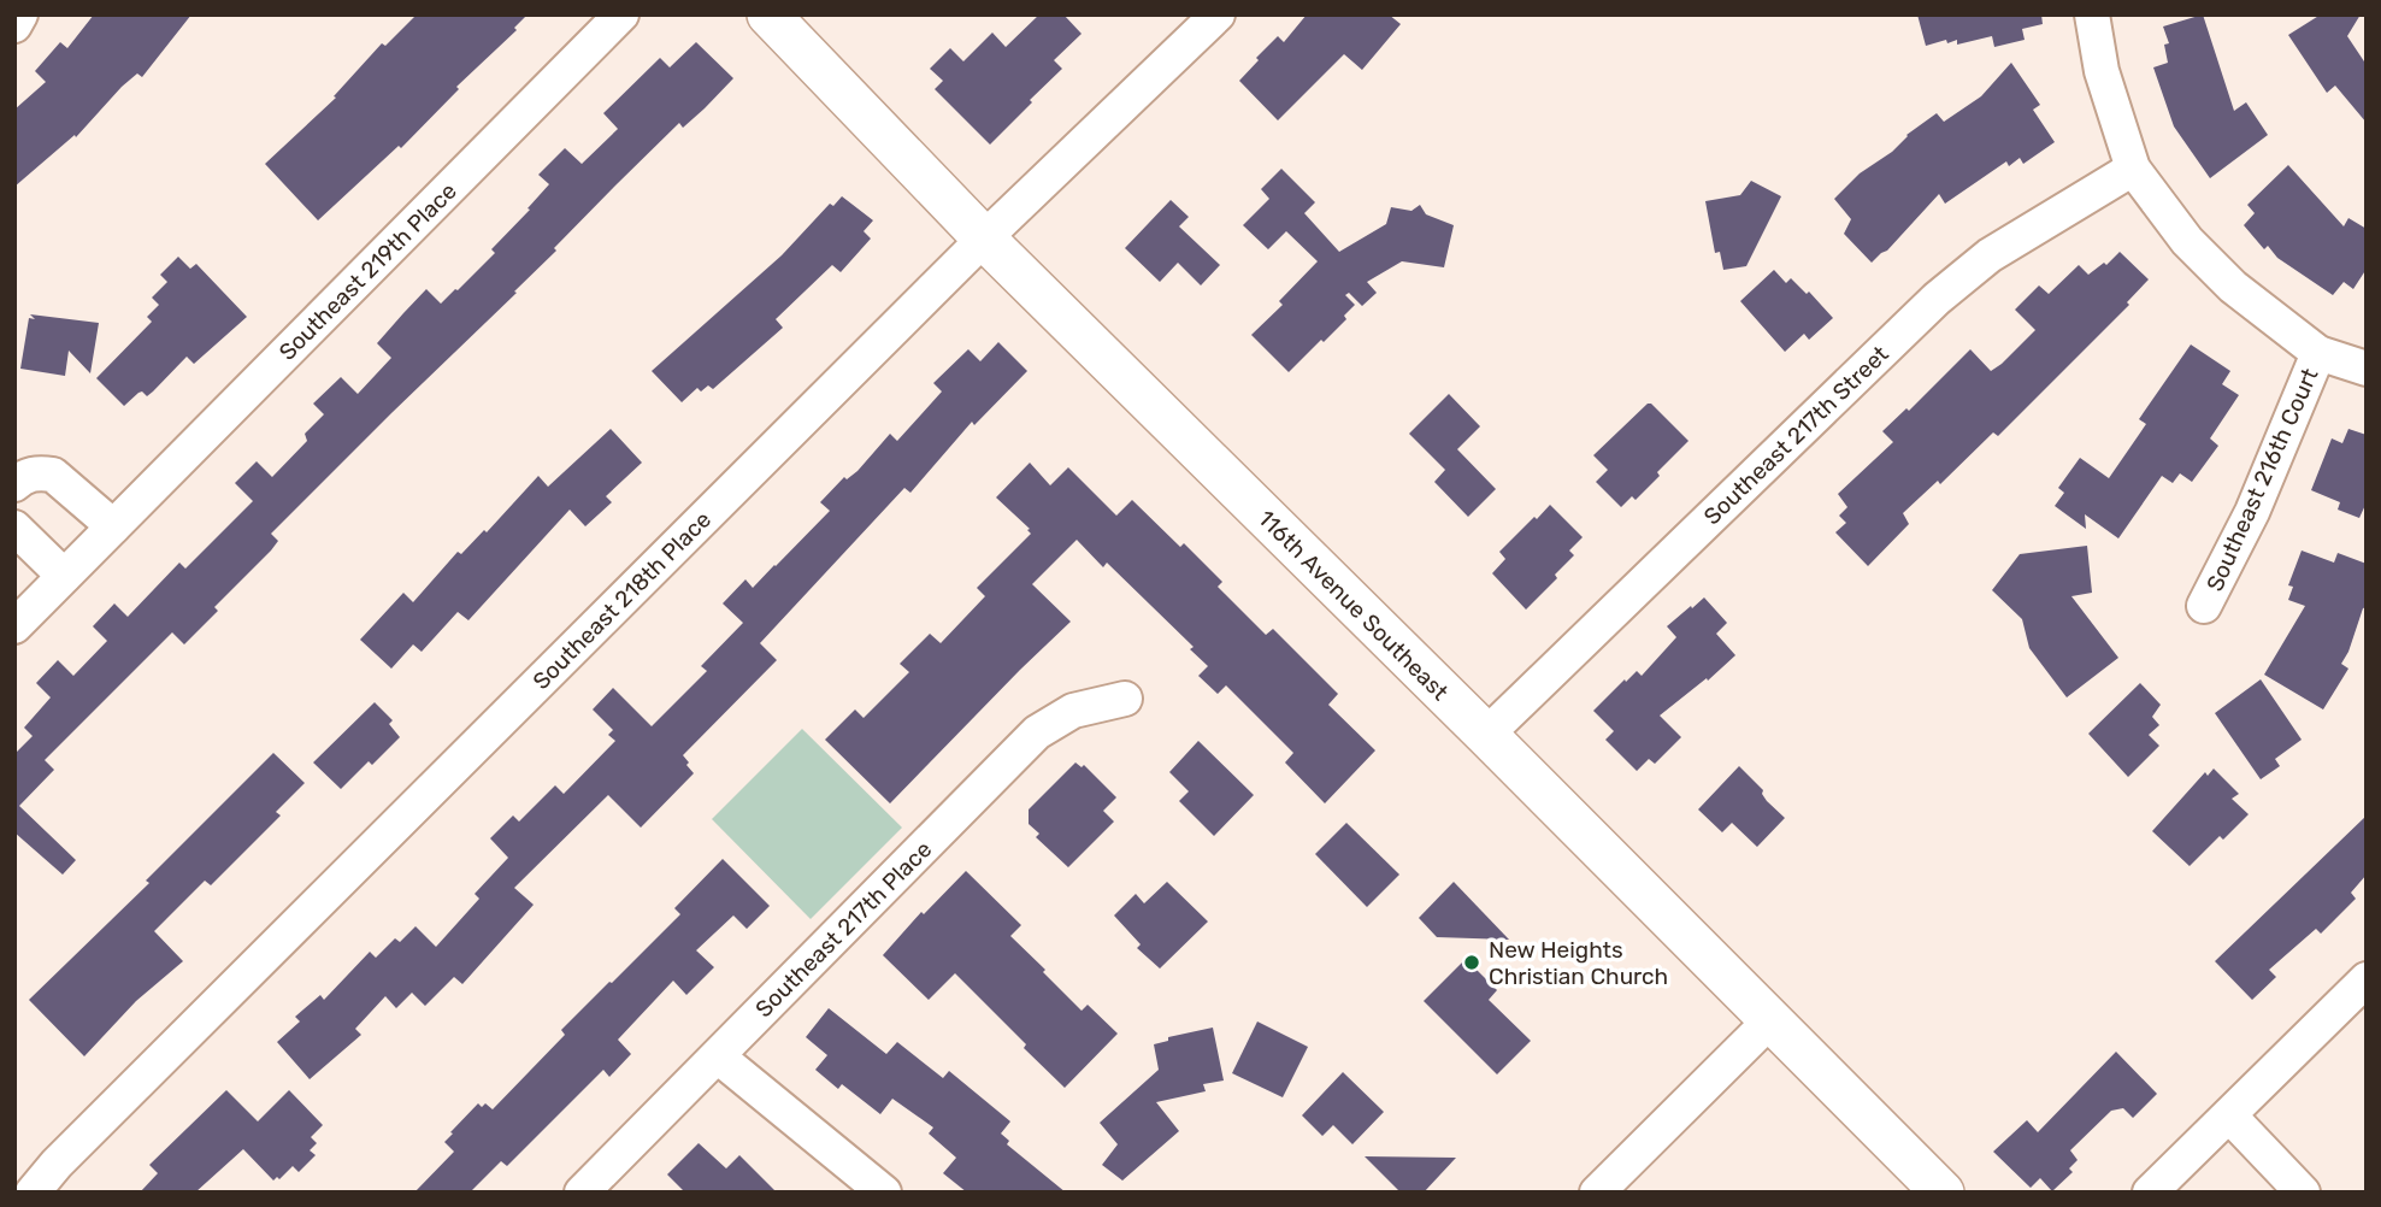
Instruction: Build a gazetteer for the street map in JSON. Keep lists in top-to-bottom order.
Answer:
{
  "streets": {
    "main road": ["116th Avenue Southeast"],
    "street": [
      "Southeast 219th Place",
      "Southeast 217th Street",
      "Southeast 216th Court",
      "Southeast 218th Place",
      "Southeast 217th Place"
    ]
  },
  "crossings": [
    ["Southeast 217th Street", "116th Avenue Southeast"],
    ["Southeast 218th Place", "116th Avenue Southeast"]
  ],
  "places": ["New Heights Christian Church"]
}
